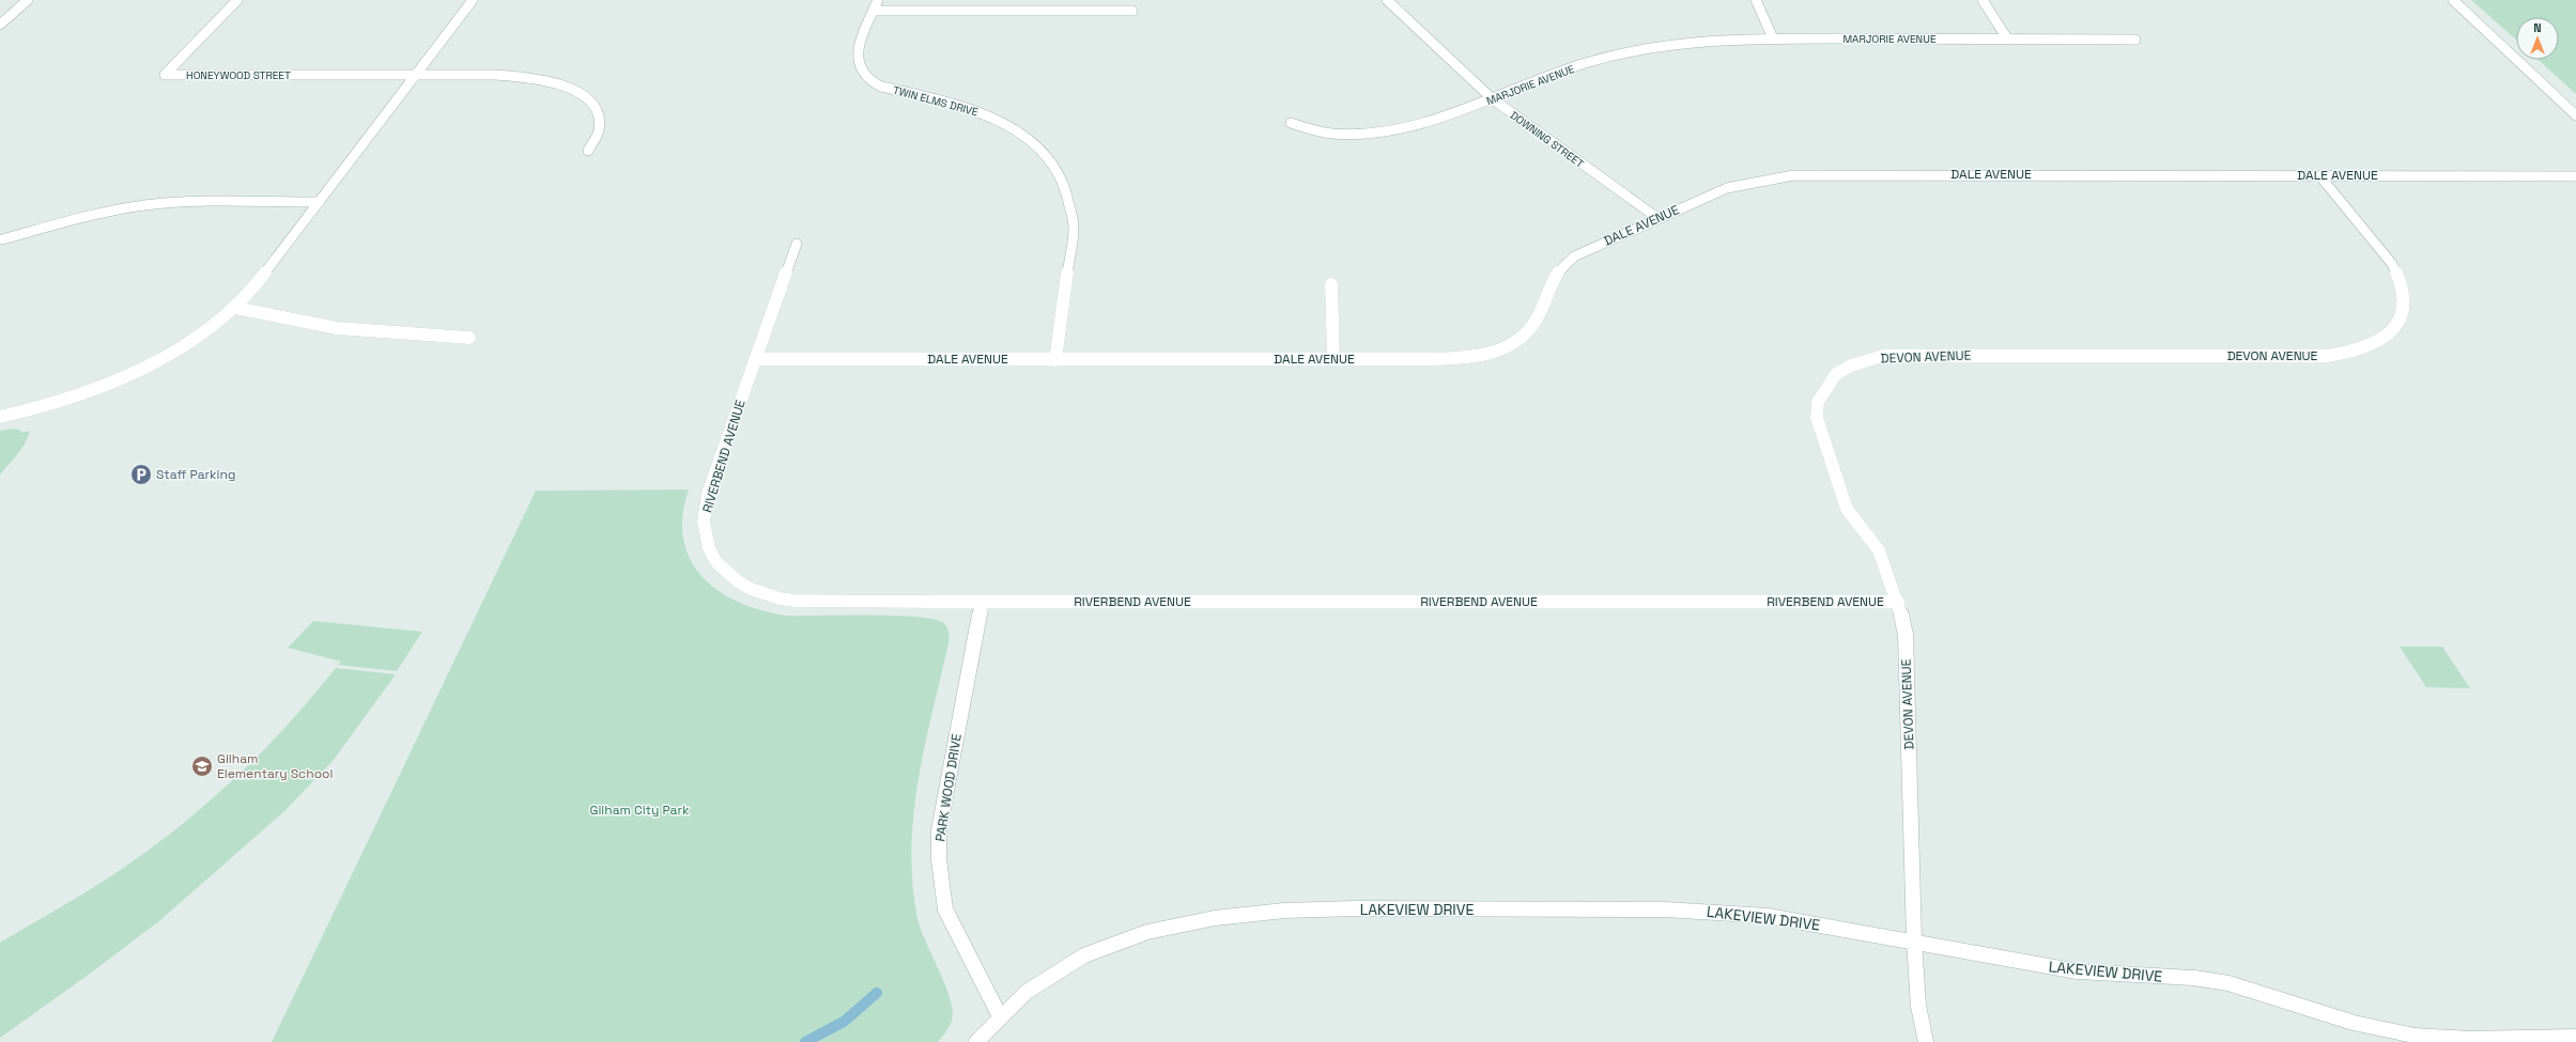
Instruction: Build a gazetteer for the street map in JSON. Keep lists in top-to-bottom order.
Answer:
{
  "streets": {
    "street": [
      "MARJORIE AVENUE",
      "HONEYWOOD STREET",
      "TWIN ELMS DRIVE",
      "DOWNING STREET",
      "DALE AVENUE",
      "DEVON AVENUE",
      "RIVERBEND AVENUE",
      "PARK WOOD DRIVE",
      "LAKEVIEW DRIVE"
    ]
  },
  "crossings": [
    ["MARJORIE AVENUE", "DOWNING STREET"],
    ["TWIN ELMS DRIVE", "DALE AVENUE"],
    ["DOWNING STREET", "DALE AVENUE"],
    ["DALE AVENUE", "DEVON AVENUE"],
    ["DALE AVENUE", "RIVERBEND AVENUE"],
    ["DEVON AVENUE", "RIVERBEND AVENUE"],
    ["DEVON AVENUE", "LAKEVIEW DRIVE"],
    ["RIVERBEND AVENUE", "PARK WOOD DRIVE"],
    ["PARK WOOD DRIVE", "LAKEVIEW DRIVE"]
  ],
  "parks": ["Gilham City Park"],
  "places": {
    "parking": ["Staff Parking"],
    "school or university": ["Gilham Elementary School"]
  },
  "north": "top"
}
